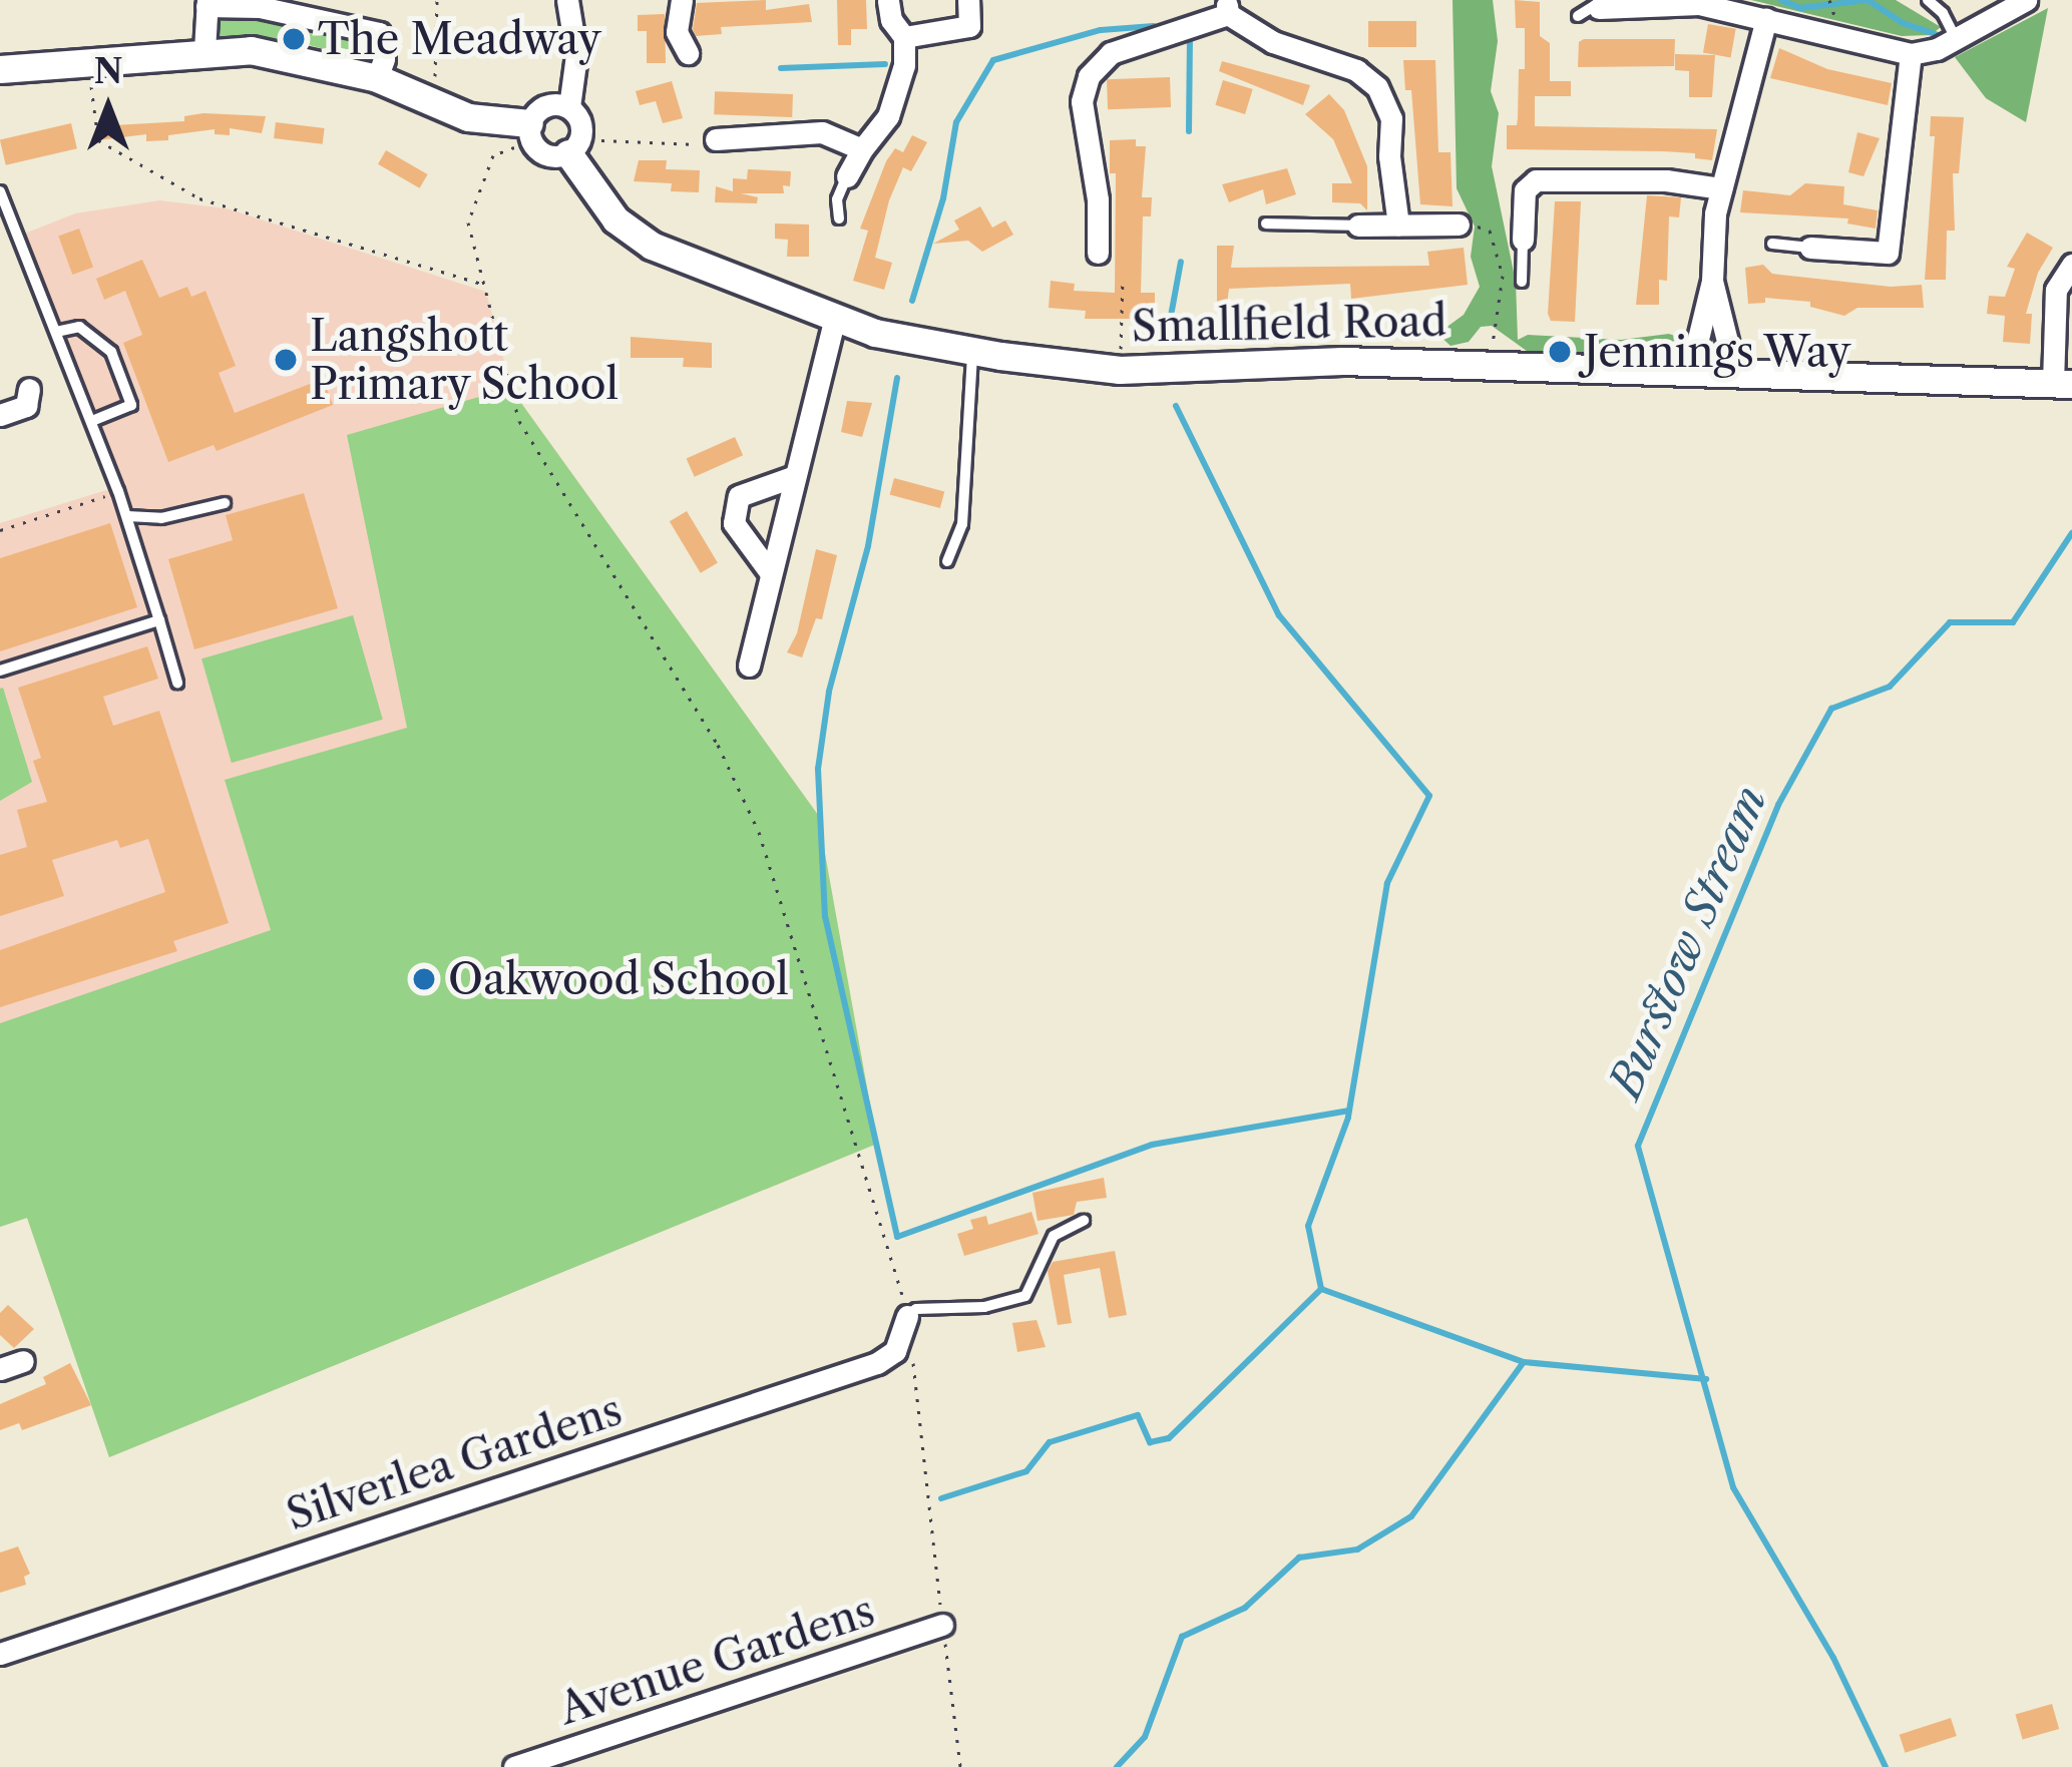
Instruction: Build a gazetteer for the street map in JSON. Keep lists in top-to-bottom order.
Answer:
{
  "streets": {
    "street": ["Smallfield Road", "Silverlea Gardens", "Avenue Gardens"]
  },
  "water": ["Burstow Stream"],
  "places": [
    "The Meadway",
    "Jennings Way",
    "Langshott Primary School",
    "Oakwood School"
  ],
  "north": "top"
}
